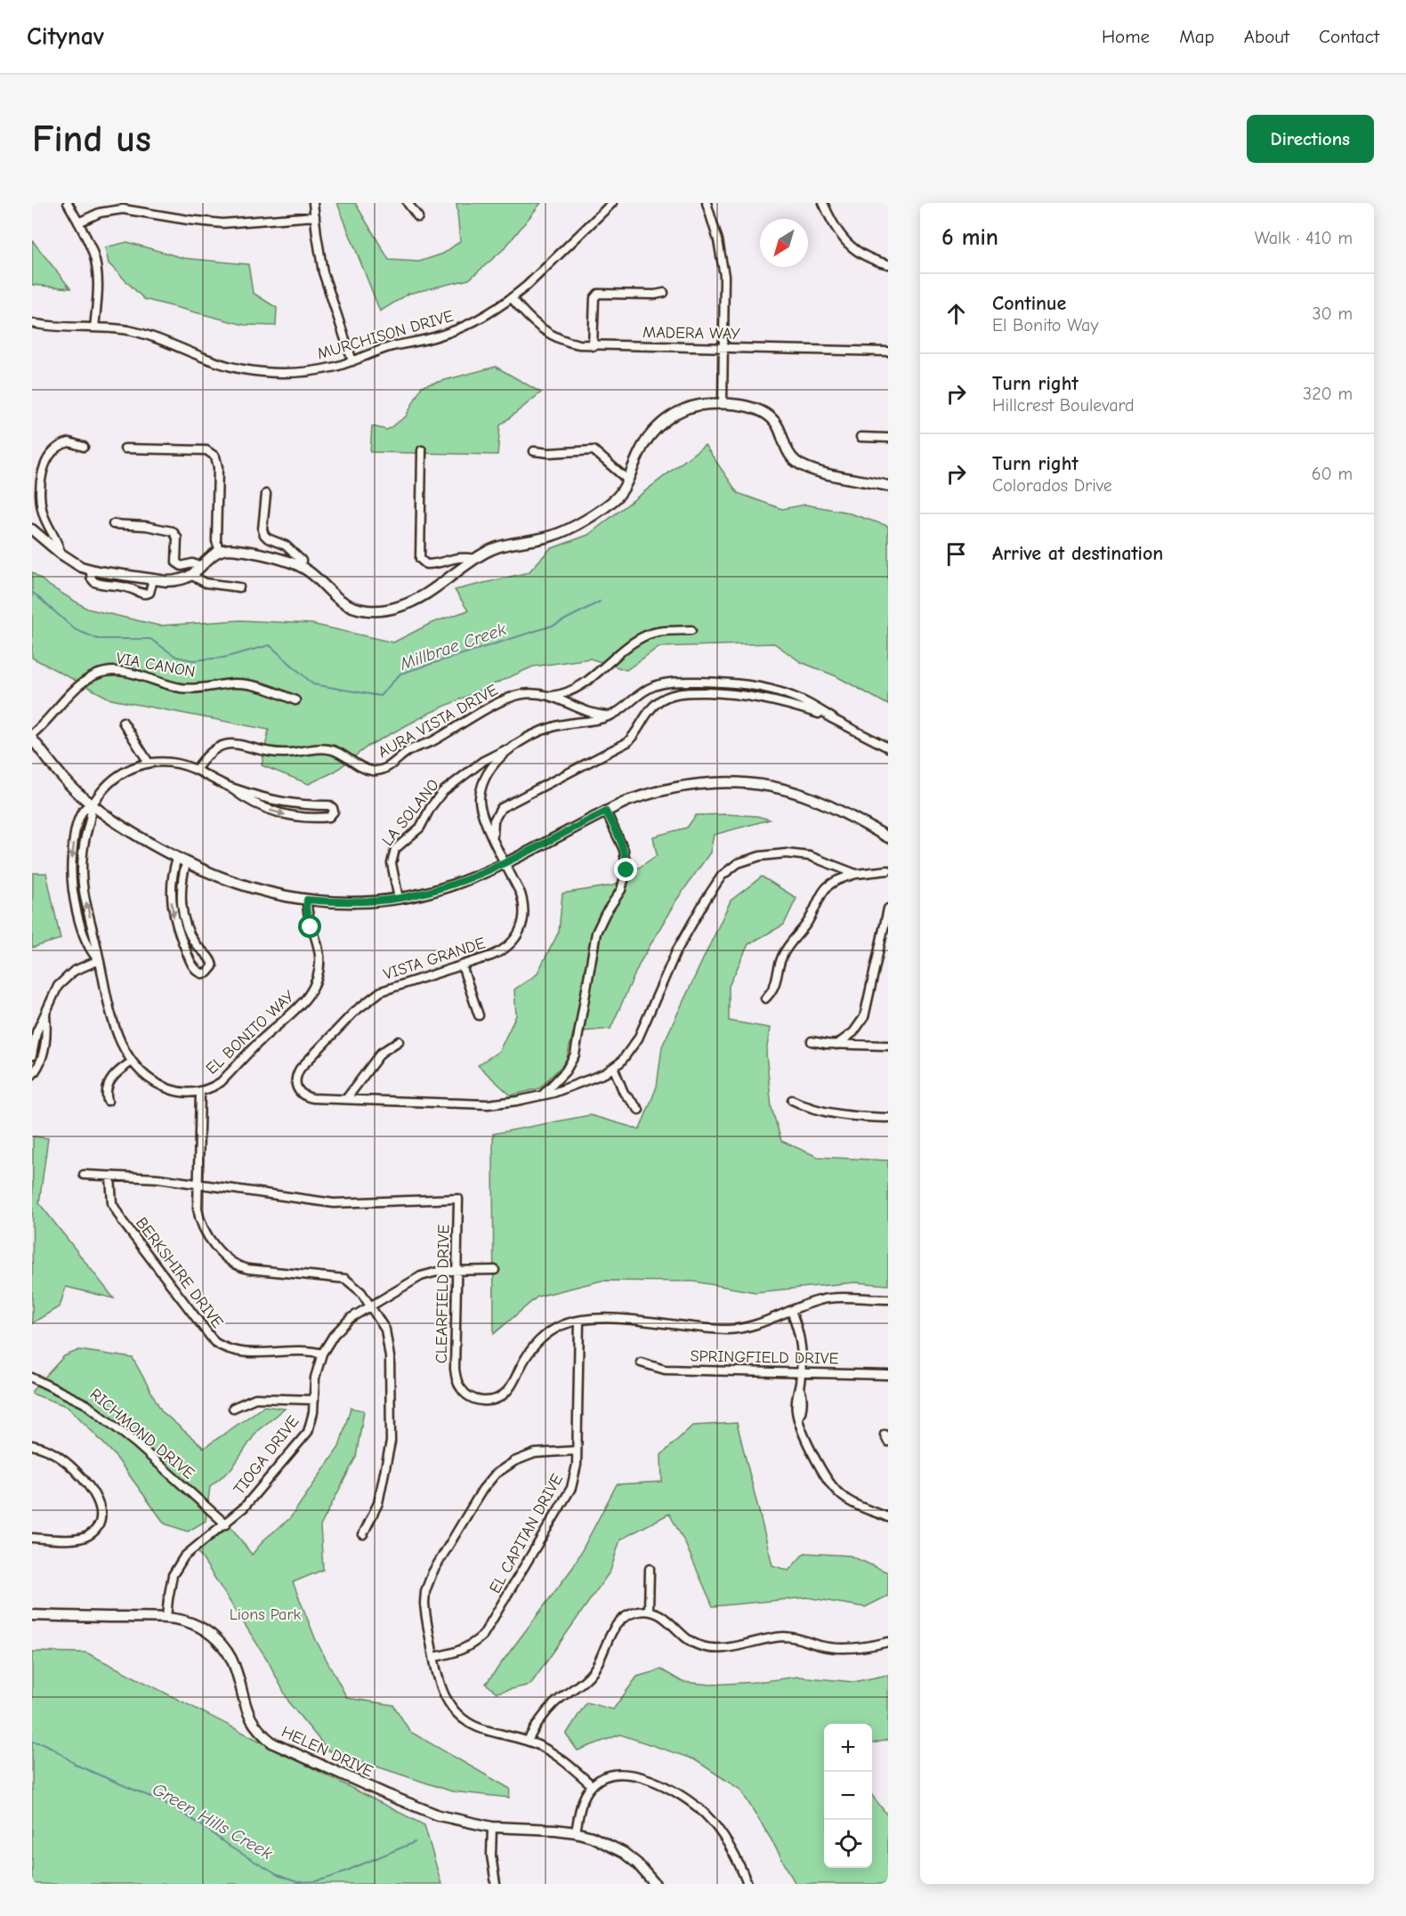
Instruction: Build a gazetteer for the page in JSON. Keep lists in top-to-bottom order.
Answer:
{
  "streets": {
    "street": [
      "MADERA WAY",
      "MURCHISON DRIVE",
      "VIA CANON",
      "AURA VISTA DRIVE",
      "LA SOLANO",
      "VISTA GRANDE",
      "EL BONITO WAY",
      "BERKSHIRE DRIVE",
      "CLEARFIELD DRIVE",
      "SPRINGFIELD DRIVE",
      "RICHMOND DRIVE",
      "TIOGA DRIVE",
      "EL CAPITAN DRIVE",
      "HELEN DRIVE"
    ]
  },
  "crossings": [
    ["MADERA WAY", "MURCHISON DRIVE"],
    ["LA SOLANO", "VISTA GRANDE"],
    ["BERKSHIRE DRIVE", "CLEARFIELD DRIVE"],
    ["BERKSHIRE DRIVE", "TIOGA DRIVE"],
    ["CLEARFIELD DRIVE", "TIOGA DRIVE"],
    ["CLEARFIELD DRIVE", "EL CAPITAN DRIVE"],
    ["RICHMOND DRIVE", "TIOGA DRIVE"],
    ["TIOGA DRIVE", "HELEN DRIVE"]
  ],
  "water": ["Millbrae Creek", "Green Hills Creek"],
  "parks": ["Lions Park"],
  "north": "bottom left",
  "page": {
    "header": "Citynav",
    "nav": [
      "Home",
      "Map",
      "About",
      "Contact"
    ],
    "buttons": "Directions",
    "title": "Find us",
    "heading": ["6 min", "Walk · 410 m"],
    "list": [
      ["Continue", "El Bonito Way", "30 m"],
      ["Turn right", "Hillcrest Boulevard", "320 m"],
      ["Turn right", "Colorados Drive", "60 m"],
      "Arrive at destination"
    ],
    "map_buttons": ["+", "−"]
  }
}
